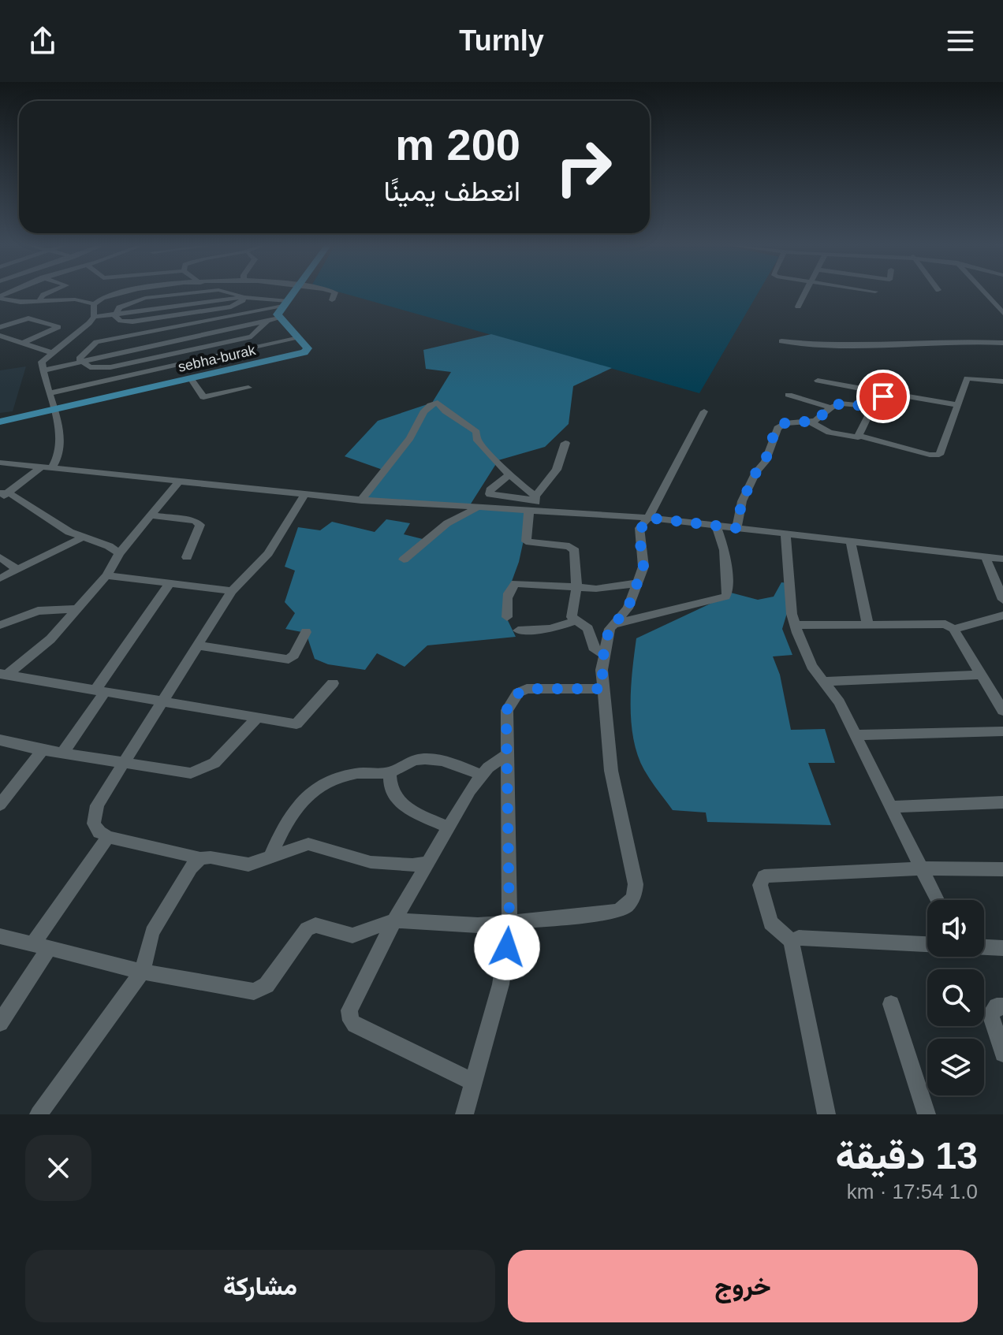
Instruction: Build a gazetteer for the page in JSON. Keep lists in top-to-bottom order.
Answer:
{
  "streets": {
    "main road": ["sebha-burak"]
  },
  "page": {
    "header": "Turnly",
    "turn": ["200 m", "انعطف يمينًا"],
    "heading": ["13 دقيقة", "1.0 km · 17:54"],
    "buttons": ["خروج", "مشاركة"]
  }
}
